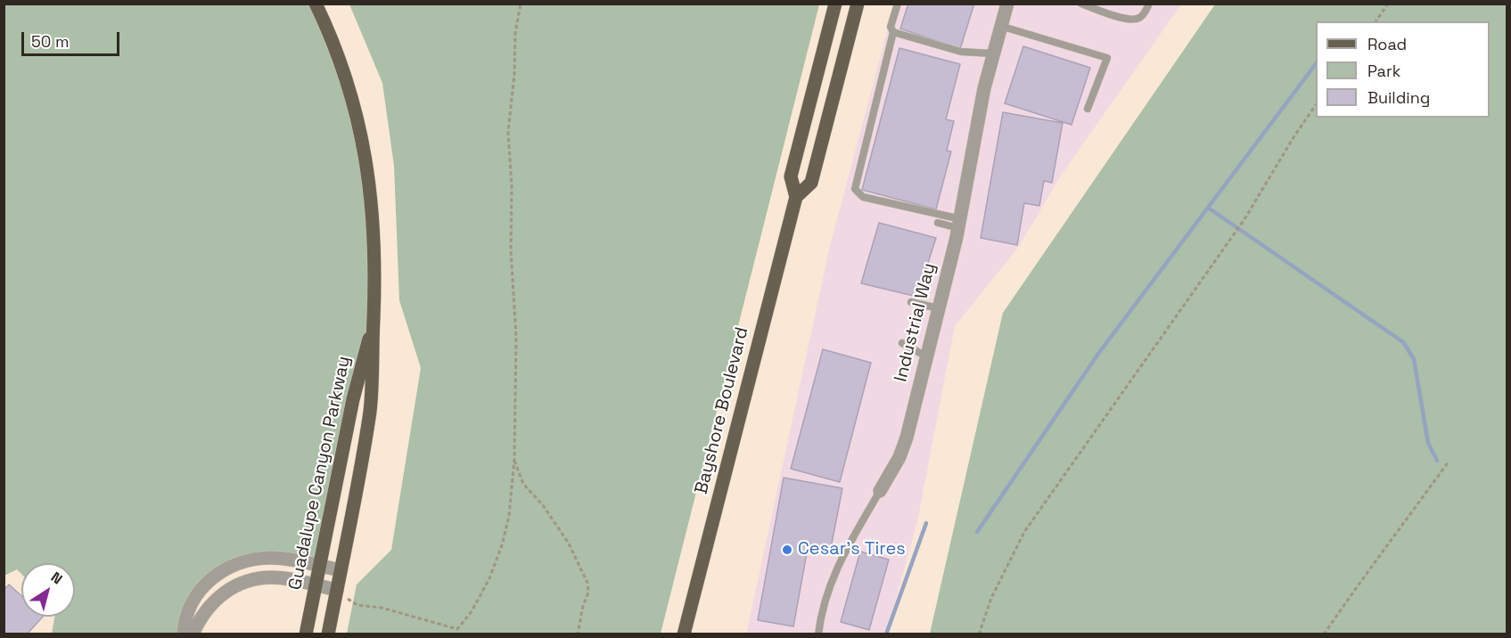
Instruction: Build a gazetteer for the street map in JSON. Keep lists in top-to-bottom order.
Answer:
{
  "streets": {
    "main road": ["Bayshore Boulevard", "Guadalupe Canyon Parkway"],
    "street": ["Industrial Way"]
  },
  "places": ["Cesar's Tires"],
  "legend": ["Road", "Park", "Building"],
  "scale_bar": "50 m",
  "north": "top right"
}
